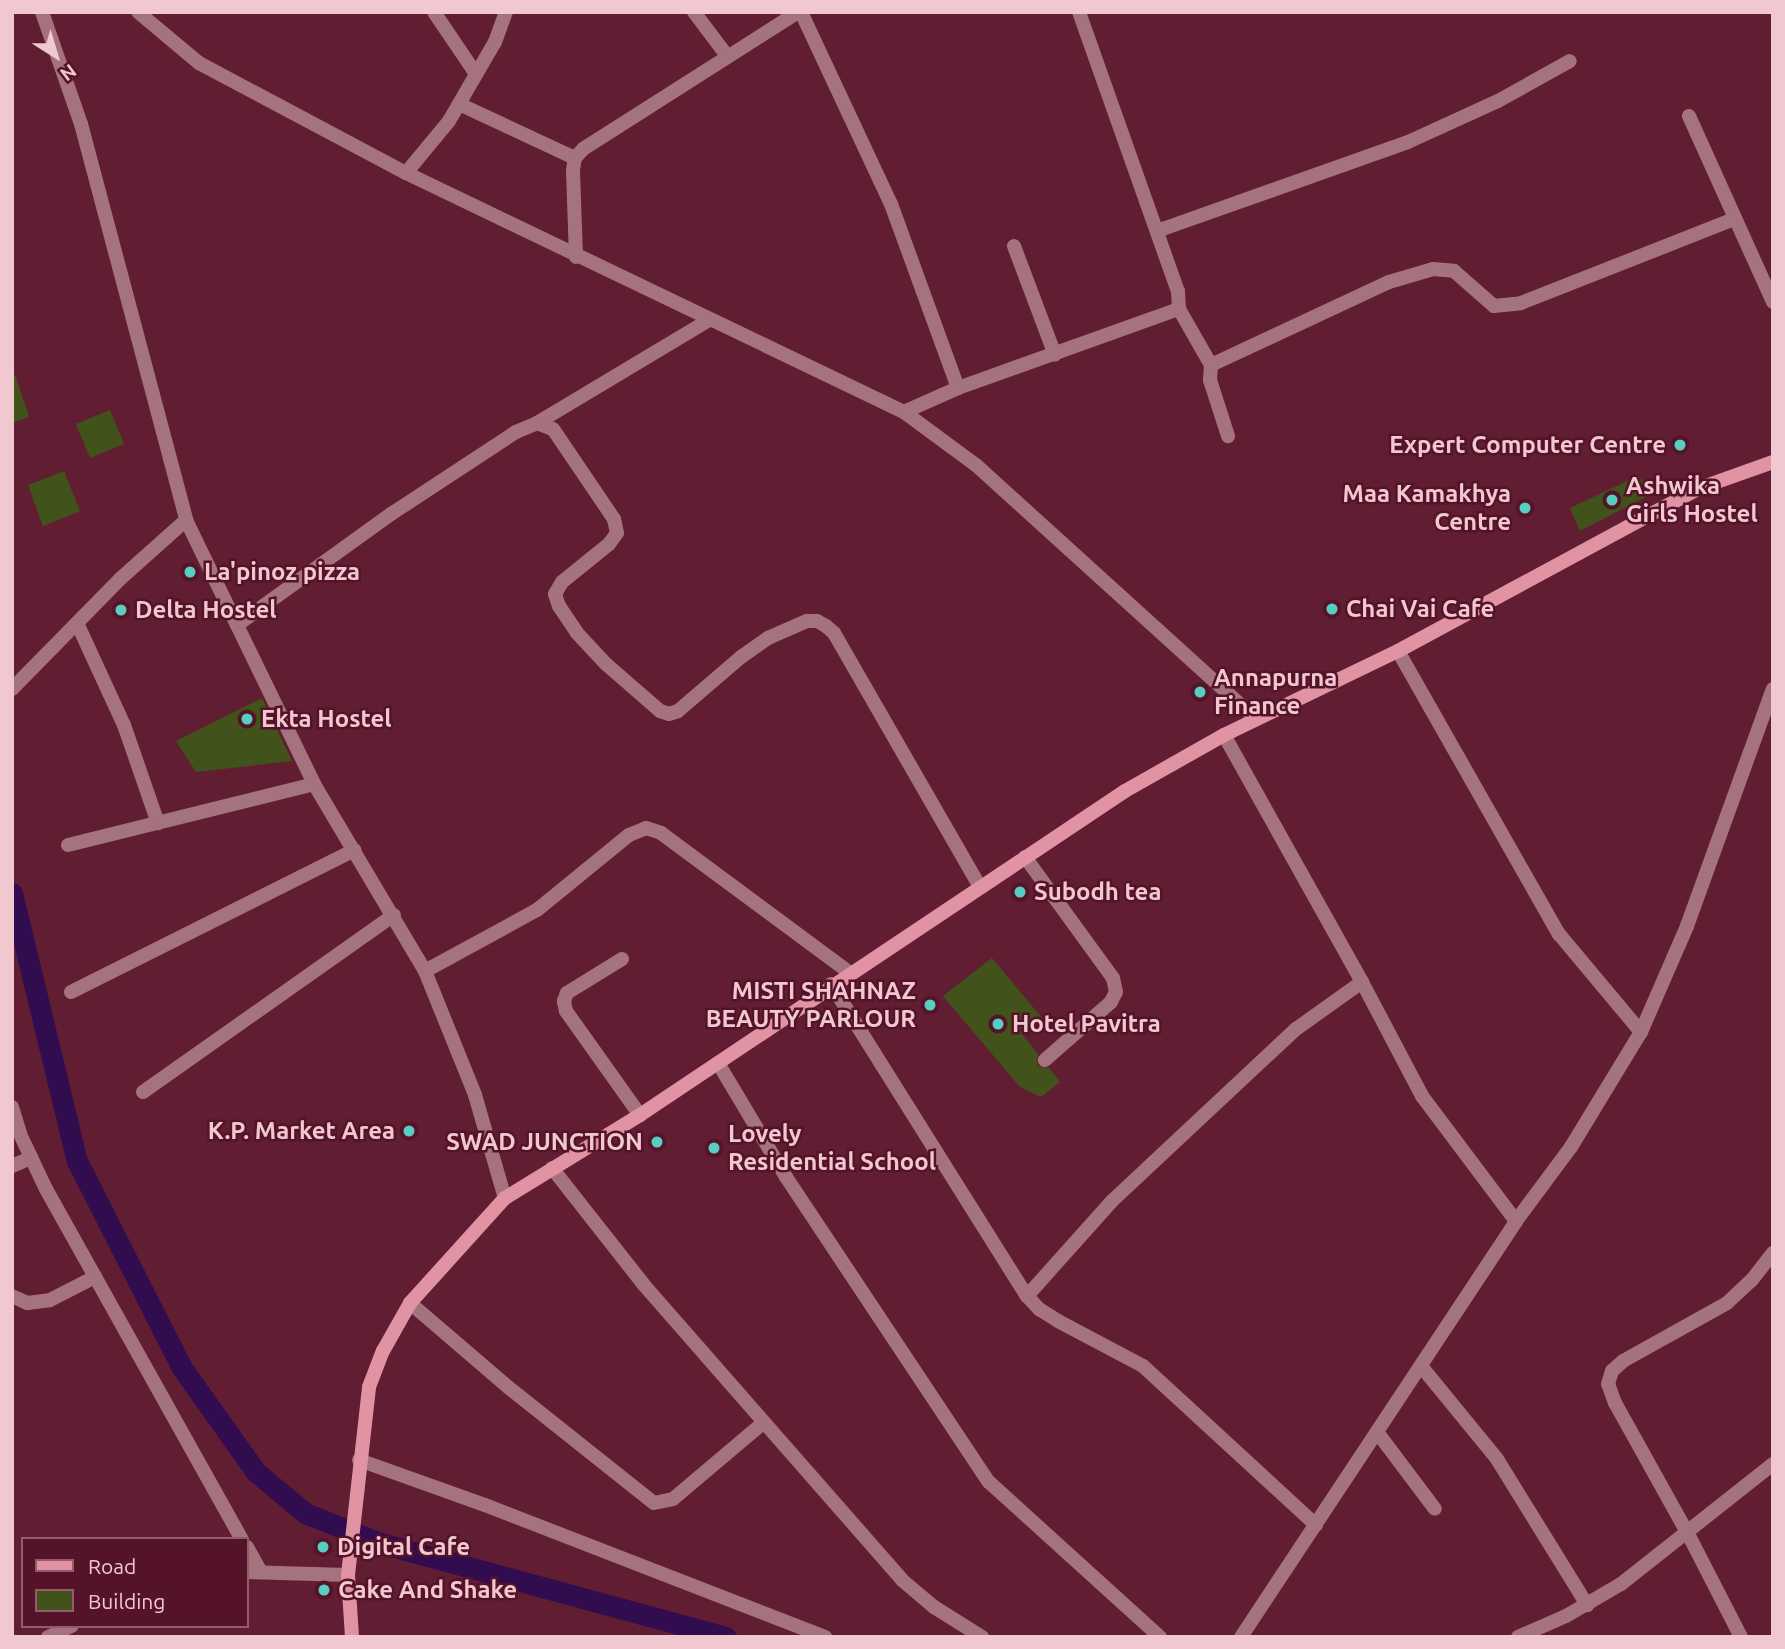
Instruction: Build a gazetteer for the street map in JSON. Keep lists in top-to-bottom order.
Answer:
{
  "places": [
    "Expert Computer Centre",
    "Ashwika Girls Hostel",
    "Maa Kamakhya Centre",
    "La'pinoz pizza",
    "Chai Vai Cafe",
    "Delta Hostel",
    "Annapurna Finance",
    "Ekta Hostel",
    "Subodh tea",
    "MISTI SHAHNAZ BEAUTY PARLOUR",
    "Hotel Pavitra",
    "K.P. Market Area",
    "SWAD JUNCTION",
    "Lovely Residential School",
    "Digital Cafe",
    "Cake And Shake"
  ],
  "legend": ["Road", "Building"],
  "north": "bottom right"
}
